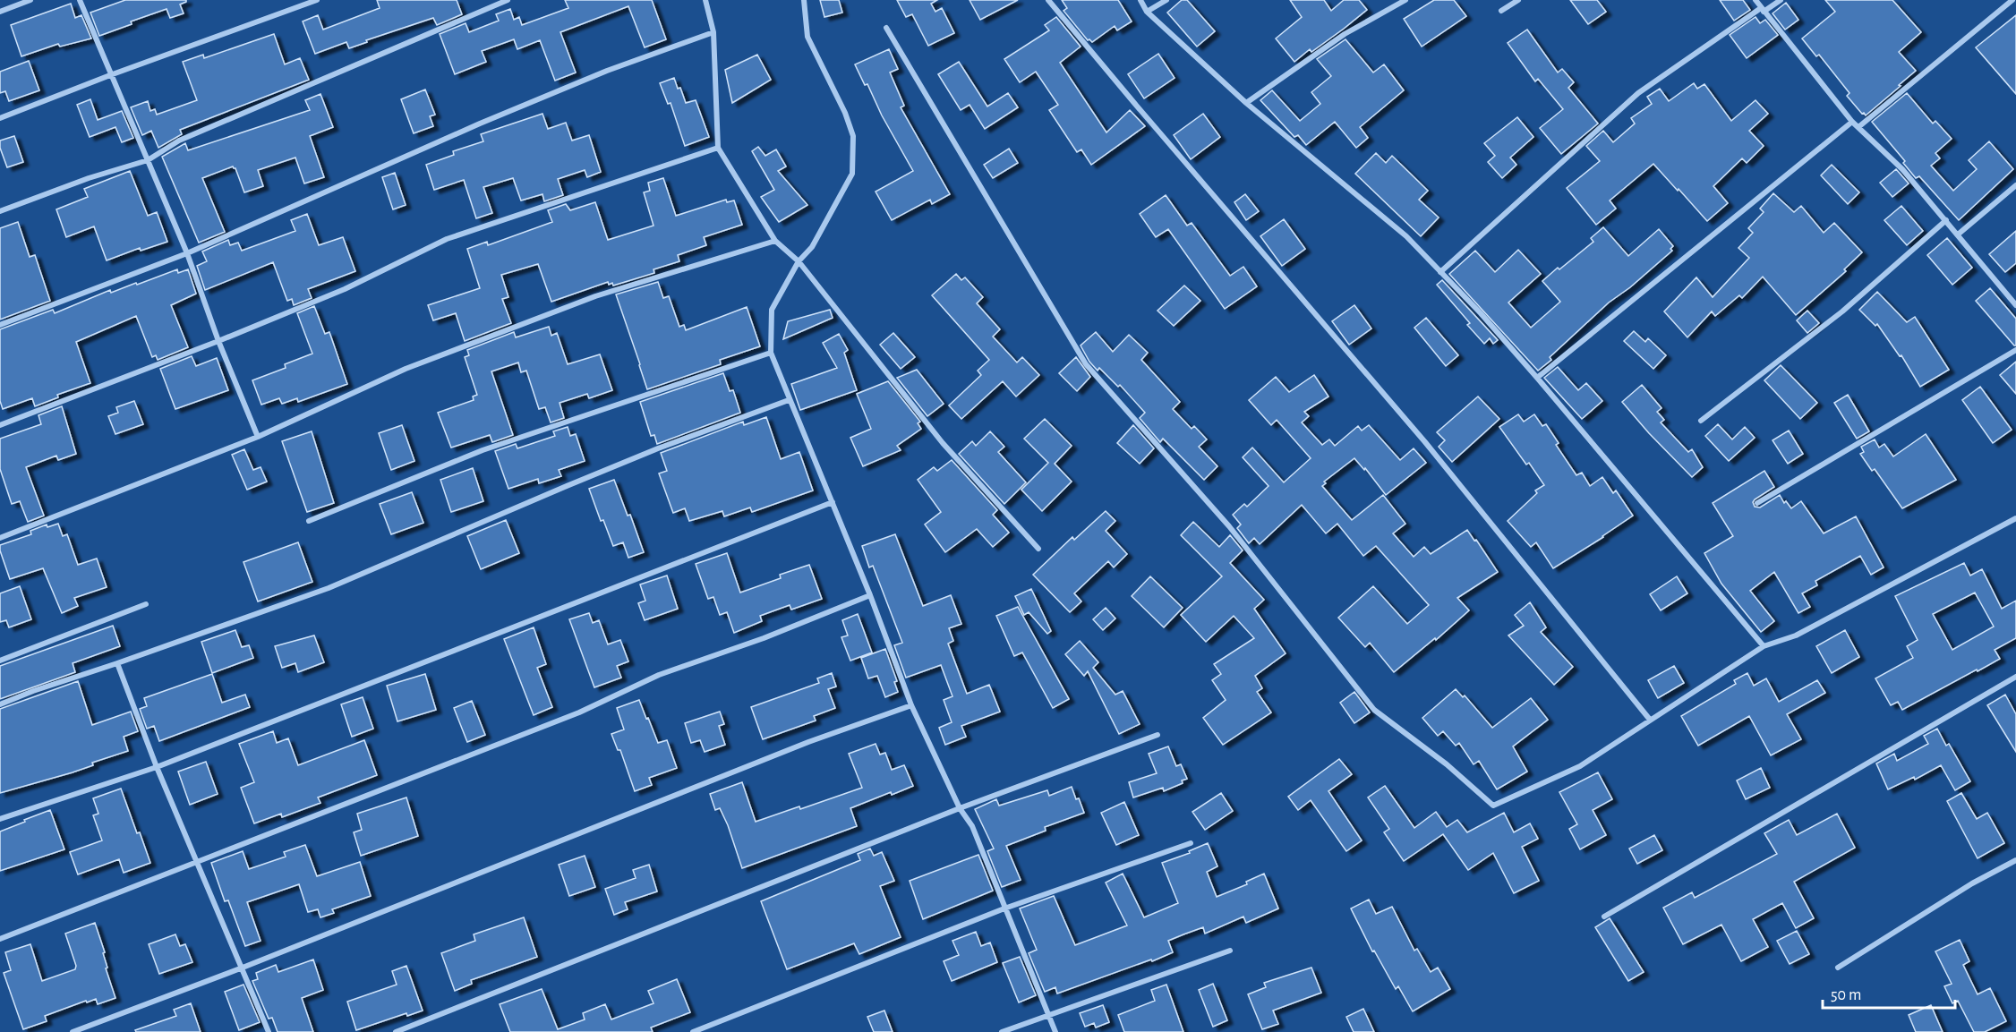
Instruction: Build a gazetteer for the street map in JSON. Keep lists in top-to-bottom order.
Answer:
{
  "scale_bar": "50 m"
}
